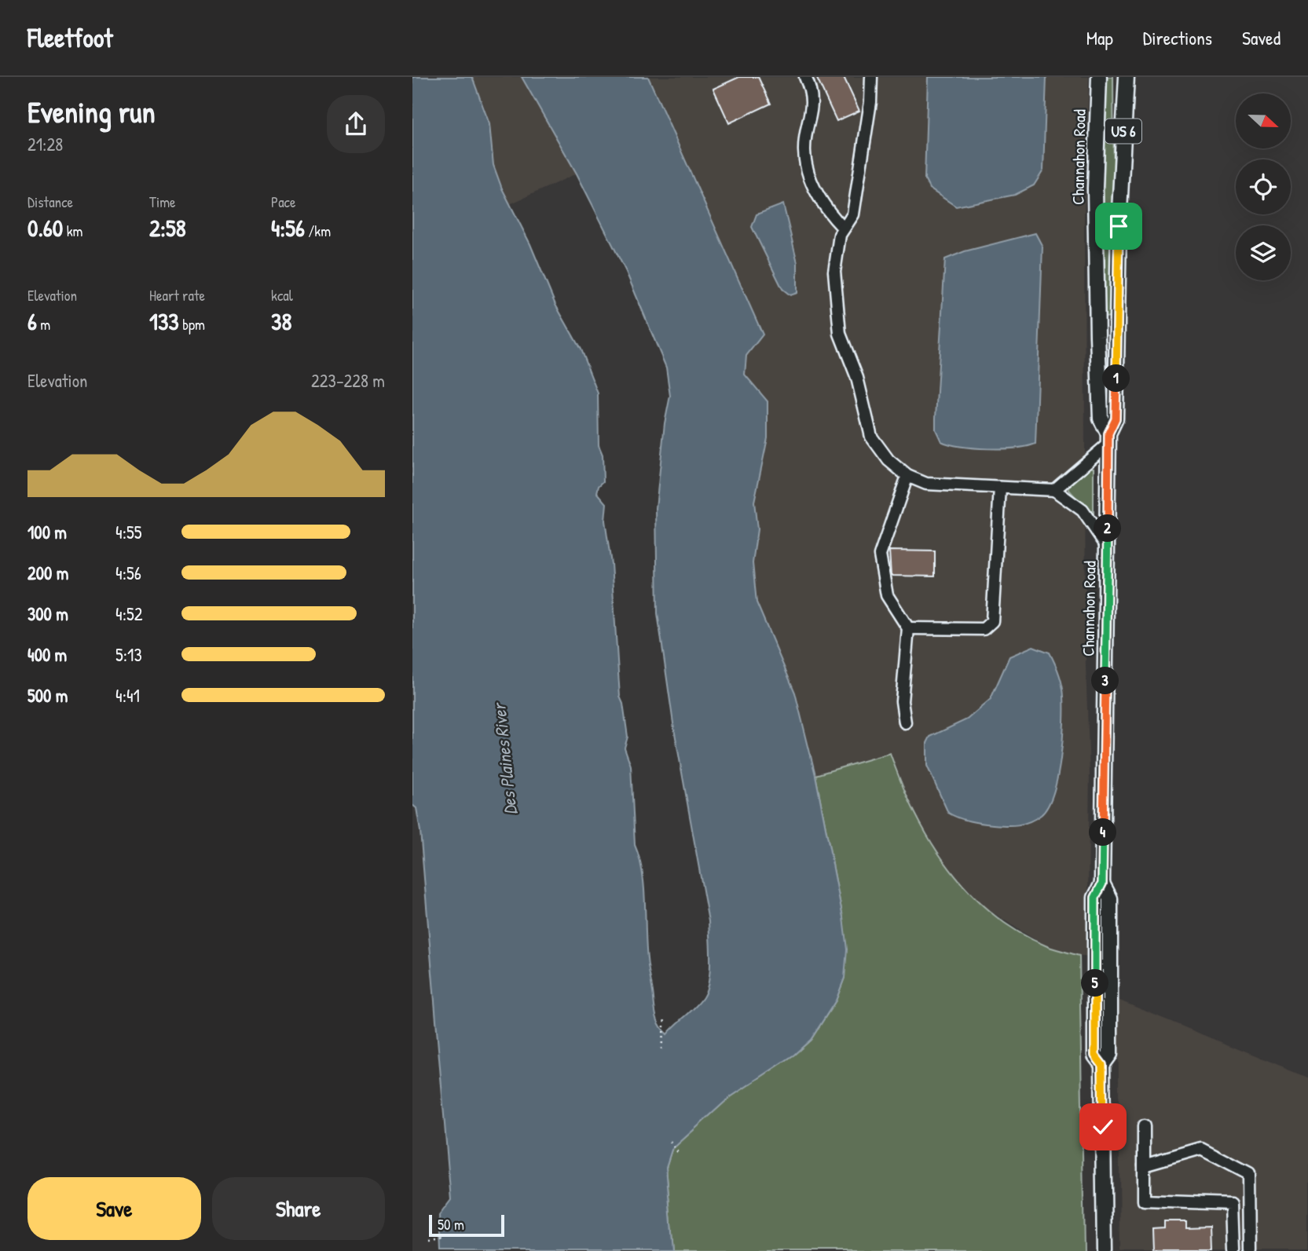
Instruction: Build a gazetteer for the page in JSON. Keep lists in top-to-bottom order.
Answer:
{
  "streets": {
    "main road": ["US 6", "Channahon Road"]
  },
  "water": ["Des Plaines River"],
  "scale_bar": "50 m",
  "north": "right",
  "page": {
    "header": "Fleetfoot",
    "nav": ["Map", "Directions", "Saved"],
    "heading": ["Evening run", "21:28"],
    "stats": [
      ["Distance", "0.60 km"],
      ["Time", "2:58"],
      ["Pace", "4:56 /km"],
      ["Elevation", "6 m"],
      ["Heart rate", "133 bpm"],
      ["kcal", "38"]
    ],
    "chart": ["Elevation", "223–228 m"],
    "pins": [
      "1",
      "2",
      "3",
      "4",
      "5"
    ],
    "list": [
      {
        "name": "100 m",
        "note": "4:55"
      },
      {
        "name": "200 m",
        "note": "4:56"
      },
      {
        "name": "300 m",
        "note": "4:52"
      },
      {
        "name": "400 m",
        "note": "5:13"
      },
      {
        "name": "500 m",
        "note": "4:41"
      }
    ],
    "buttons": ["Save", "Share"],
    "scale": "50 m"
  }
}
